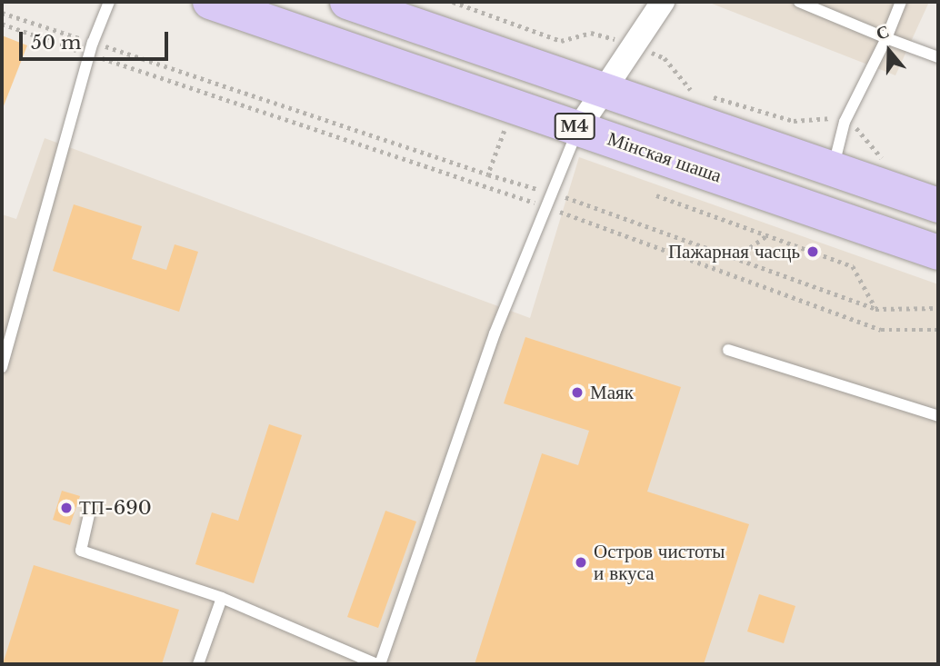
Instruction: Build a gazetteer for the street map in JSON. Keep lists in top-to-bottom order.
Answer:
{
  "streets": {
    "main road": ["М4", "Мінская шаша"]
  },
  "places": [
    "Пажарная часць",
    "Маяк",
    "ТП-690",
    "Остров чистоты и вкуса"
  ],
  "scale_bar": "50 m",
  "north": "top"
}
